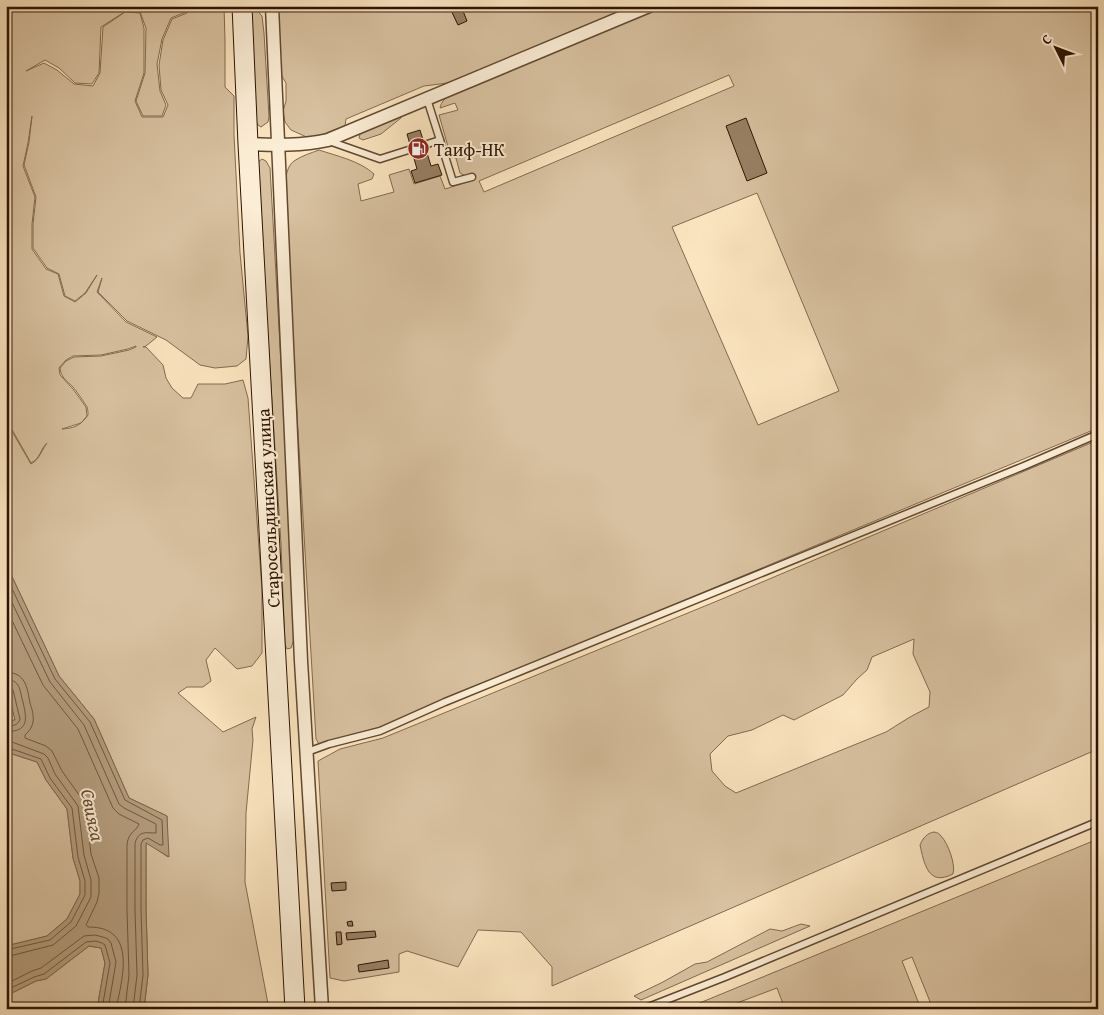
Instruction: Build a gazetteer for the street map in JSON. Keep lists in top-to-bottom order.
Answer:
{
  "streets": {
    "main road": ["Старосельдинская улица"]
  },
  "water": ["Свияга"],
  "places": {
    "fuel station": ["Таиф-НК"]
  },
  "north": "top left"
}
